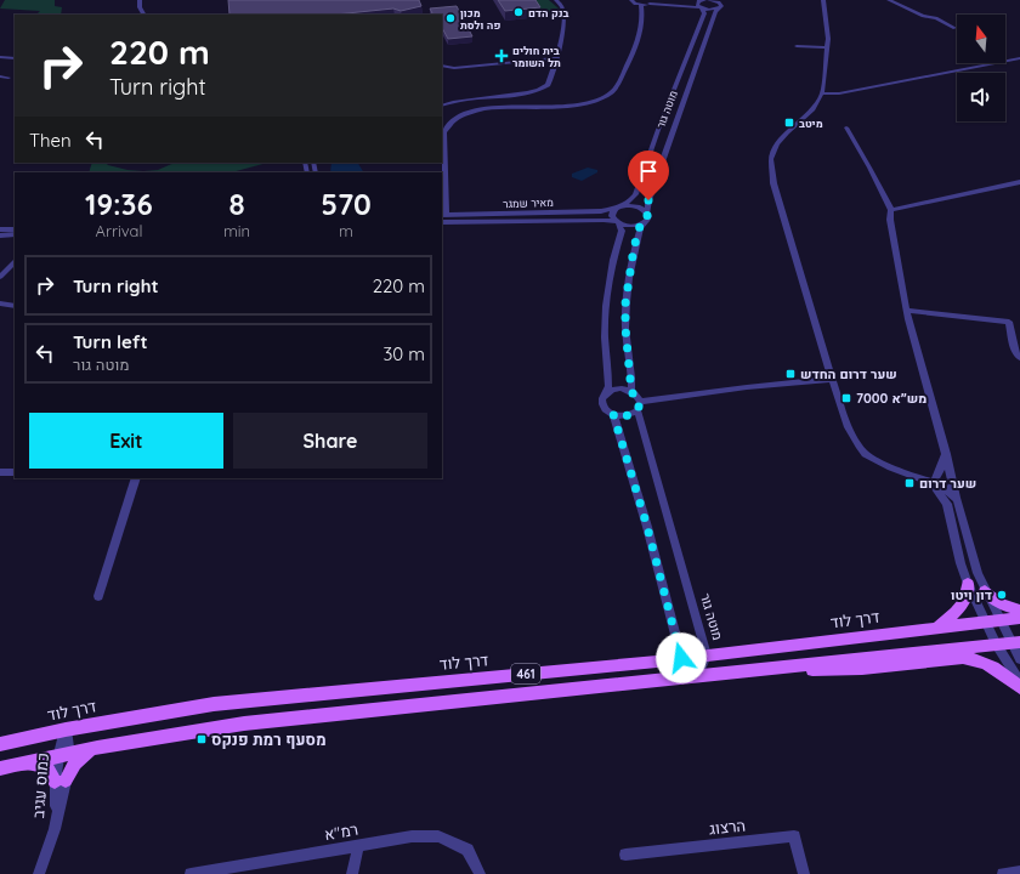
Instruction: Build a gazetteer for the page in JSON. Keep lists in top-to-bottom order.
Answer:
{
  "streets": {
    "main road": ["דרך לוד", "461"],
    "street": [
      "מוטה גור",
      "מאיר שמגר",
      "כמוס עגיב",
      "הרצוג",
      "רמ\"א"
    ]
  },
  "crossings": [
    ["מוטה גור", "מאיר שמגר"],
    ["מוטה גור", "דרך לוד"],
    ["מוטה גור", "461"],
    ["דרך לוד", "כמוס עגיב"],
    ["461", "כמוס עגיב"]
  ],
  "places": {
    "other": ["בנק הדם", "מכון פה ולסת", "דון ויטו"],
    "health": ["בית חולים תל השומר"],
    "transit": [
      "מיטב",
      "שער דרום החדש",
      "מש״א 7000",
      "שער דרום",
      "מסעף רמת פנקס"
    ]
  },
  "north": "top",
  "page": {
    "turn": ["220 m", "Turn right"],
    "then": "Then",
    "eta": [
      "19:36",
      "Arrival",
      "8",
      "min",
      "570",
      "m"
    ],
    "list": [
      {
        "name": "Turn right",
        "value": "220 m"
      },
      {
        "name": "Turn left",
        "note": "מוטה גור",
        "value": "30 m"
      }
    ],
    "buttons": ["Exit", "Share"]
  }
}
